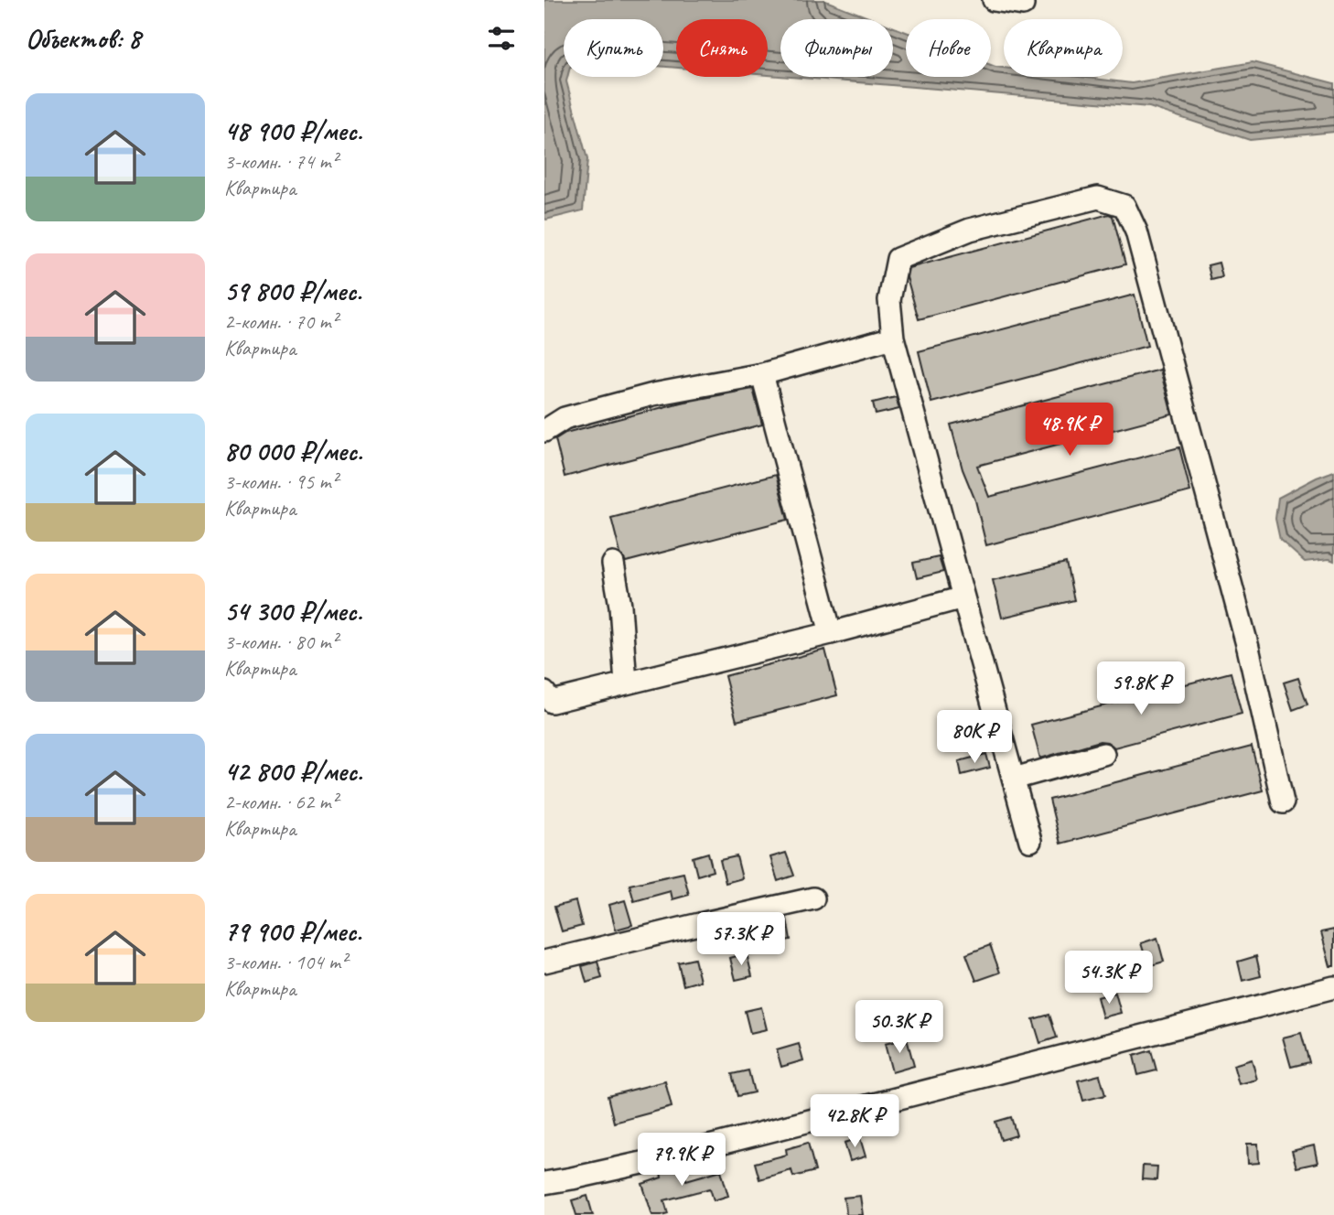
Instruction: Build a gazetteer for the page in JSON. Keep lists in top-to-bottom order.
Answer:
{
  "page": {
    "heading": "Объектов: 8",
    "chip": [
      "Купить",
      "Снять",
      "Фильтры",
      "Новое",
      "Квартира"
    ],
    "list": [
      {
        "name": "48 900 ₽/мес.",
        "note": "3-комн. · 74 m² · Квартира"
      },
      {
        "name": "59 800 ₽/мес.",
        "note": "2-комн. · 70 m² · Квартира"
      },
      {
        "name": "80 000 ₽/мес.",
        "note": "3-комн. · 95 m² · Квартира"
      },
      {
        "name": "54 300 ₽/мес.",
        "note": "3-комн. · 80 m² · Квартира"
      },
      {
        "name": "42 800 ₽/мес.",
        "note": "2-комн. · 62 m² · Квартира"
      },
      {
        "name": "79 900 ₽/мес.",
        "note": "3-комн. · 104 m² · Квартира"
      }
    ],
    "price": [
      "48.9K ₽",
      "59.8K ₽",
      "80K ₽",
      "57.3K ₽",
      "54.3K ₽",
      "50.3K ₽",
      "42.8K ₽",
      "79.9K ₽"
    ]
  }
}
